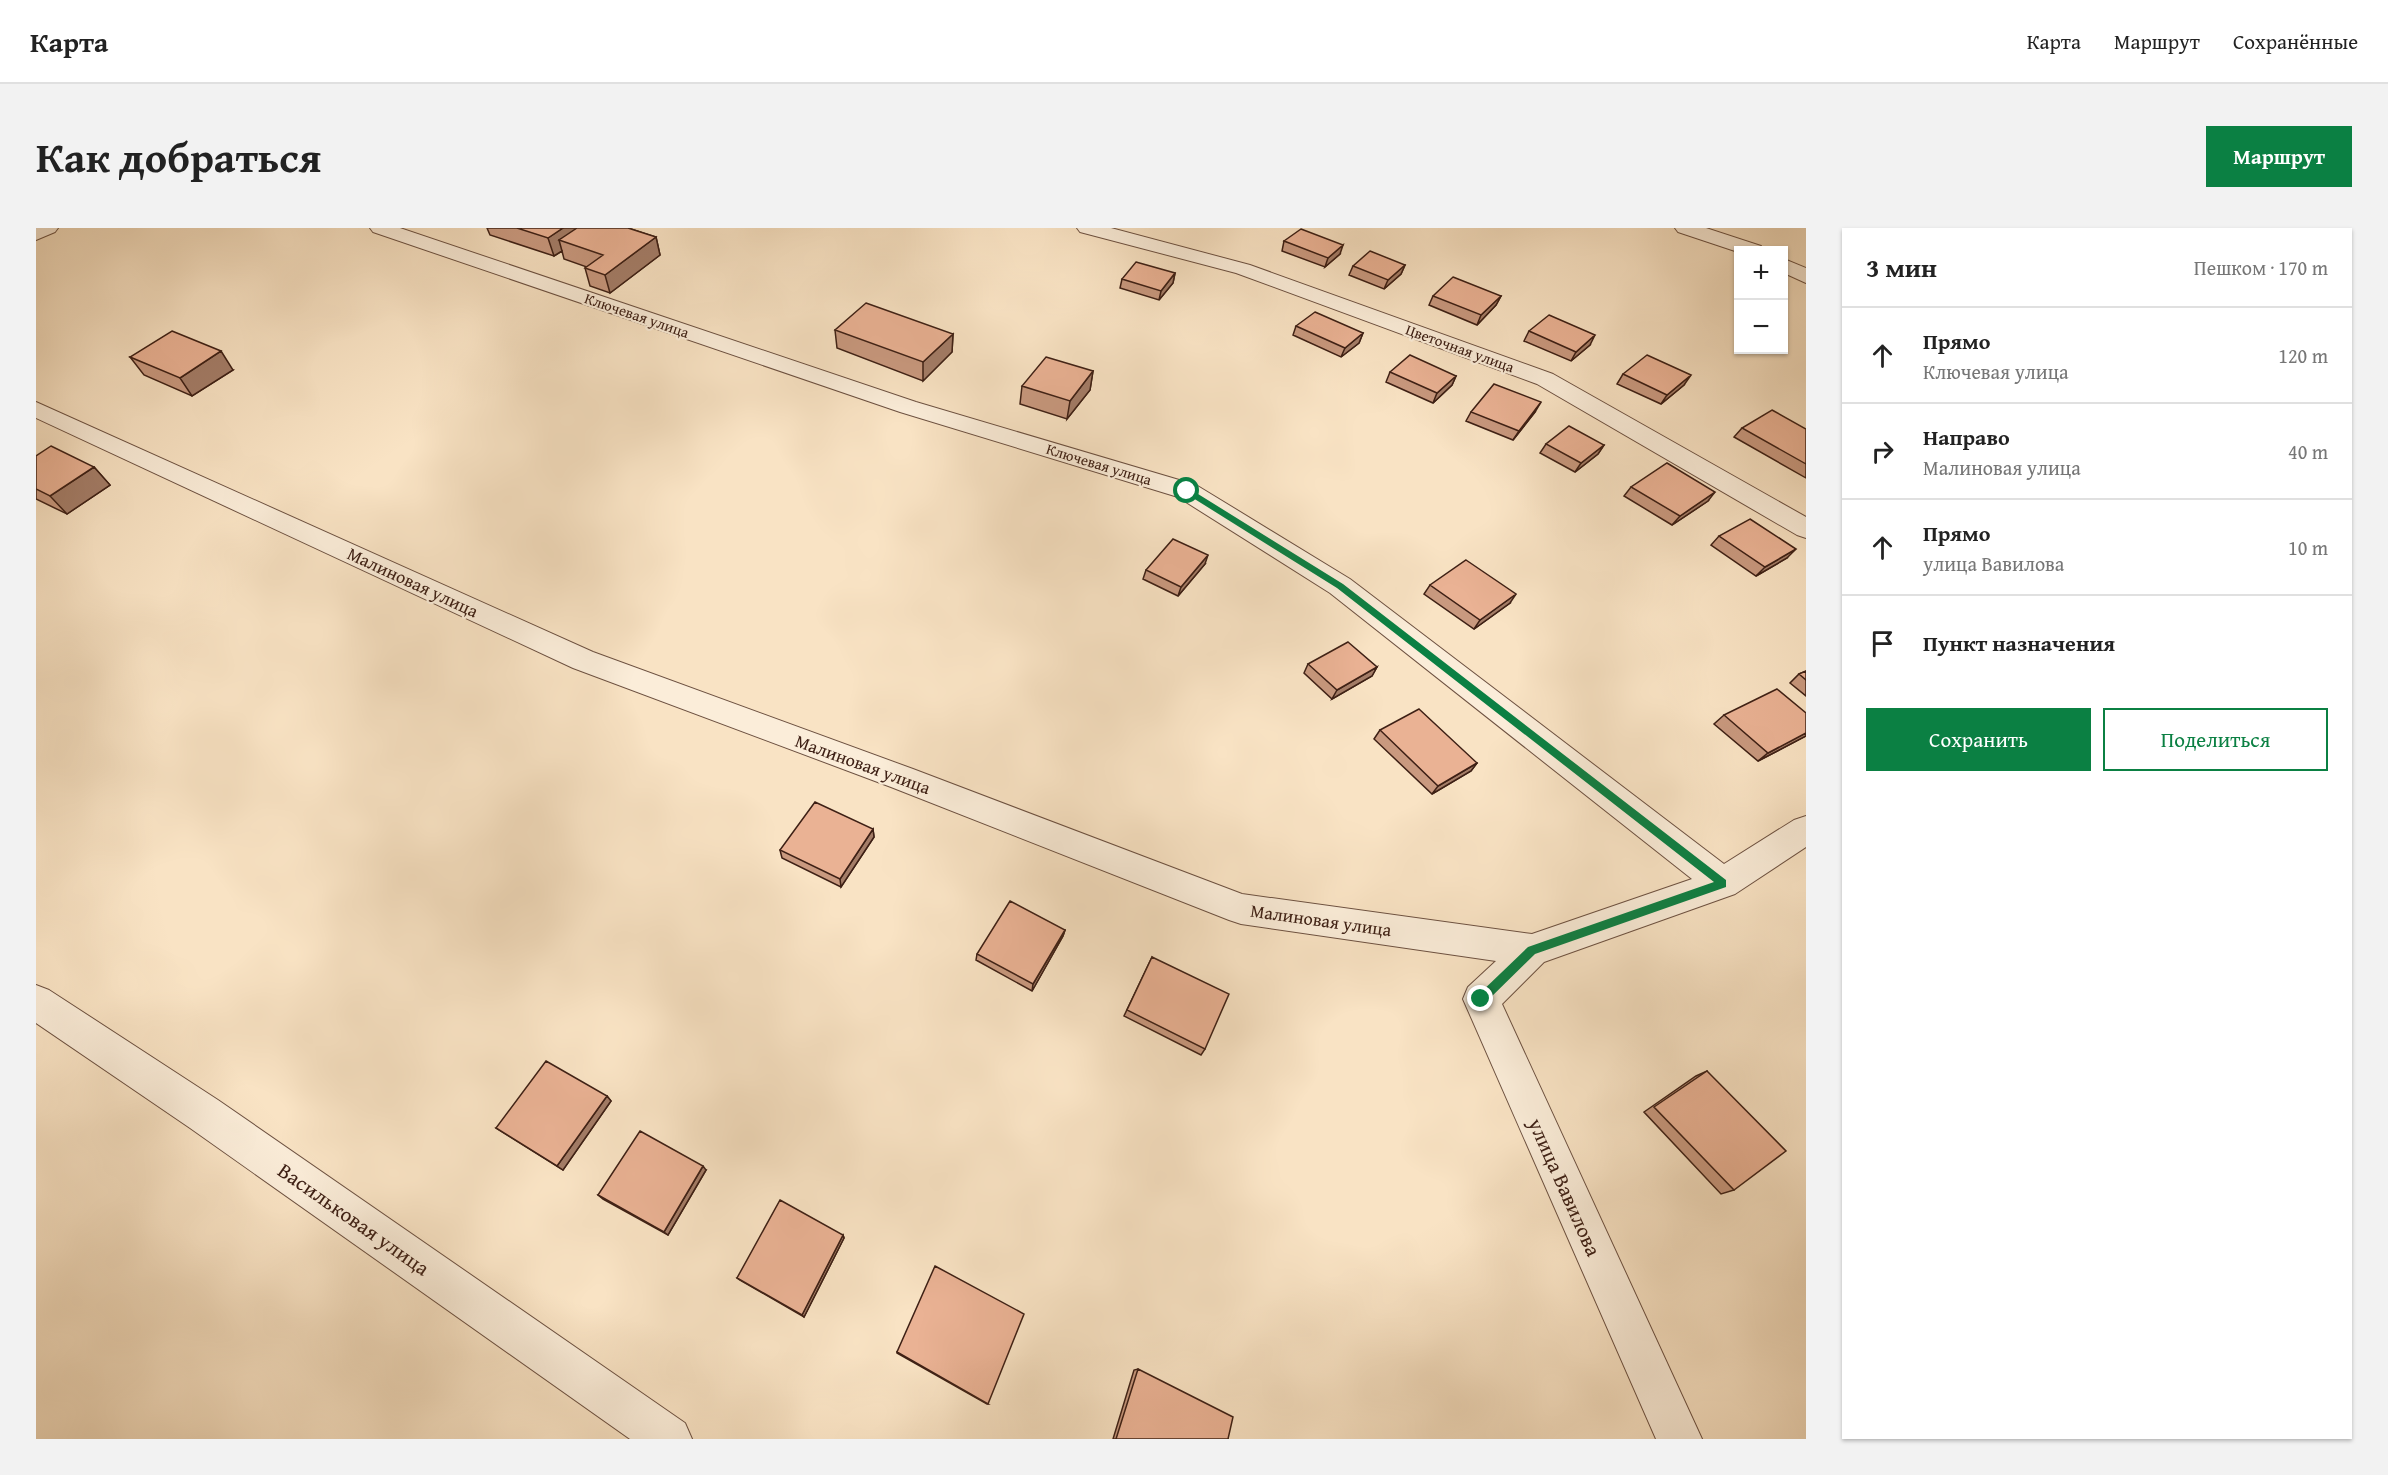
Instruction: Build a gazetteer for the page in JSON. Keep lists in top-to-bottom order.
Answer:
{
  "streets": {
    "street": [
      "Ключевая улица",
      "Цветочная улица",
      "Малиновая улица",
      "улица Вавилова",
      "Васильковая улица"
    ]
  },
  "crossings": [
    ["Ключевая улица", "Малиновая улица"],
    ["Малиновая улица", "улица Вавилова"]
  ],
  "page": {
    "header": "Карта",
    "nav": ["Карта", "Маршрут", "Сохранённые"],
    "title": "Как добраться",
    "buttons": [
      "Маршрут",
      ["Сохранить", "Поделиться"]
    ],
    "heading": ["3 мин", "Пешком · 170 m"],
    "map_buttons": ["+", "−"],
    "list": [
      ["Прямо", "Ключевая улица", "120 m"],
      ["Направо", "Малиновая улица", "40 m"],
      ["Прямо", "улица Вавилова", "10 m"],
      "Пункт назначения"
    ]
  }
}
